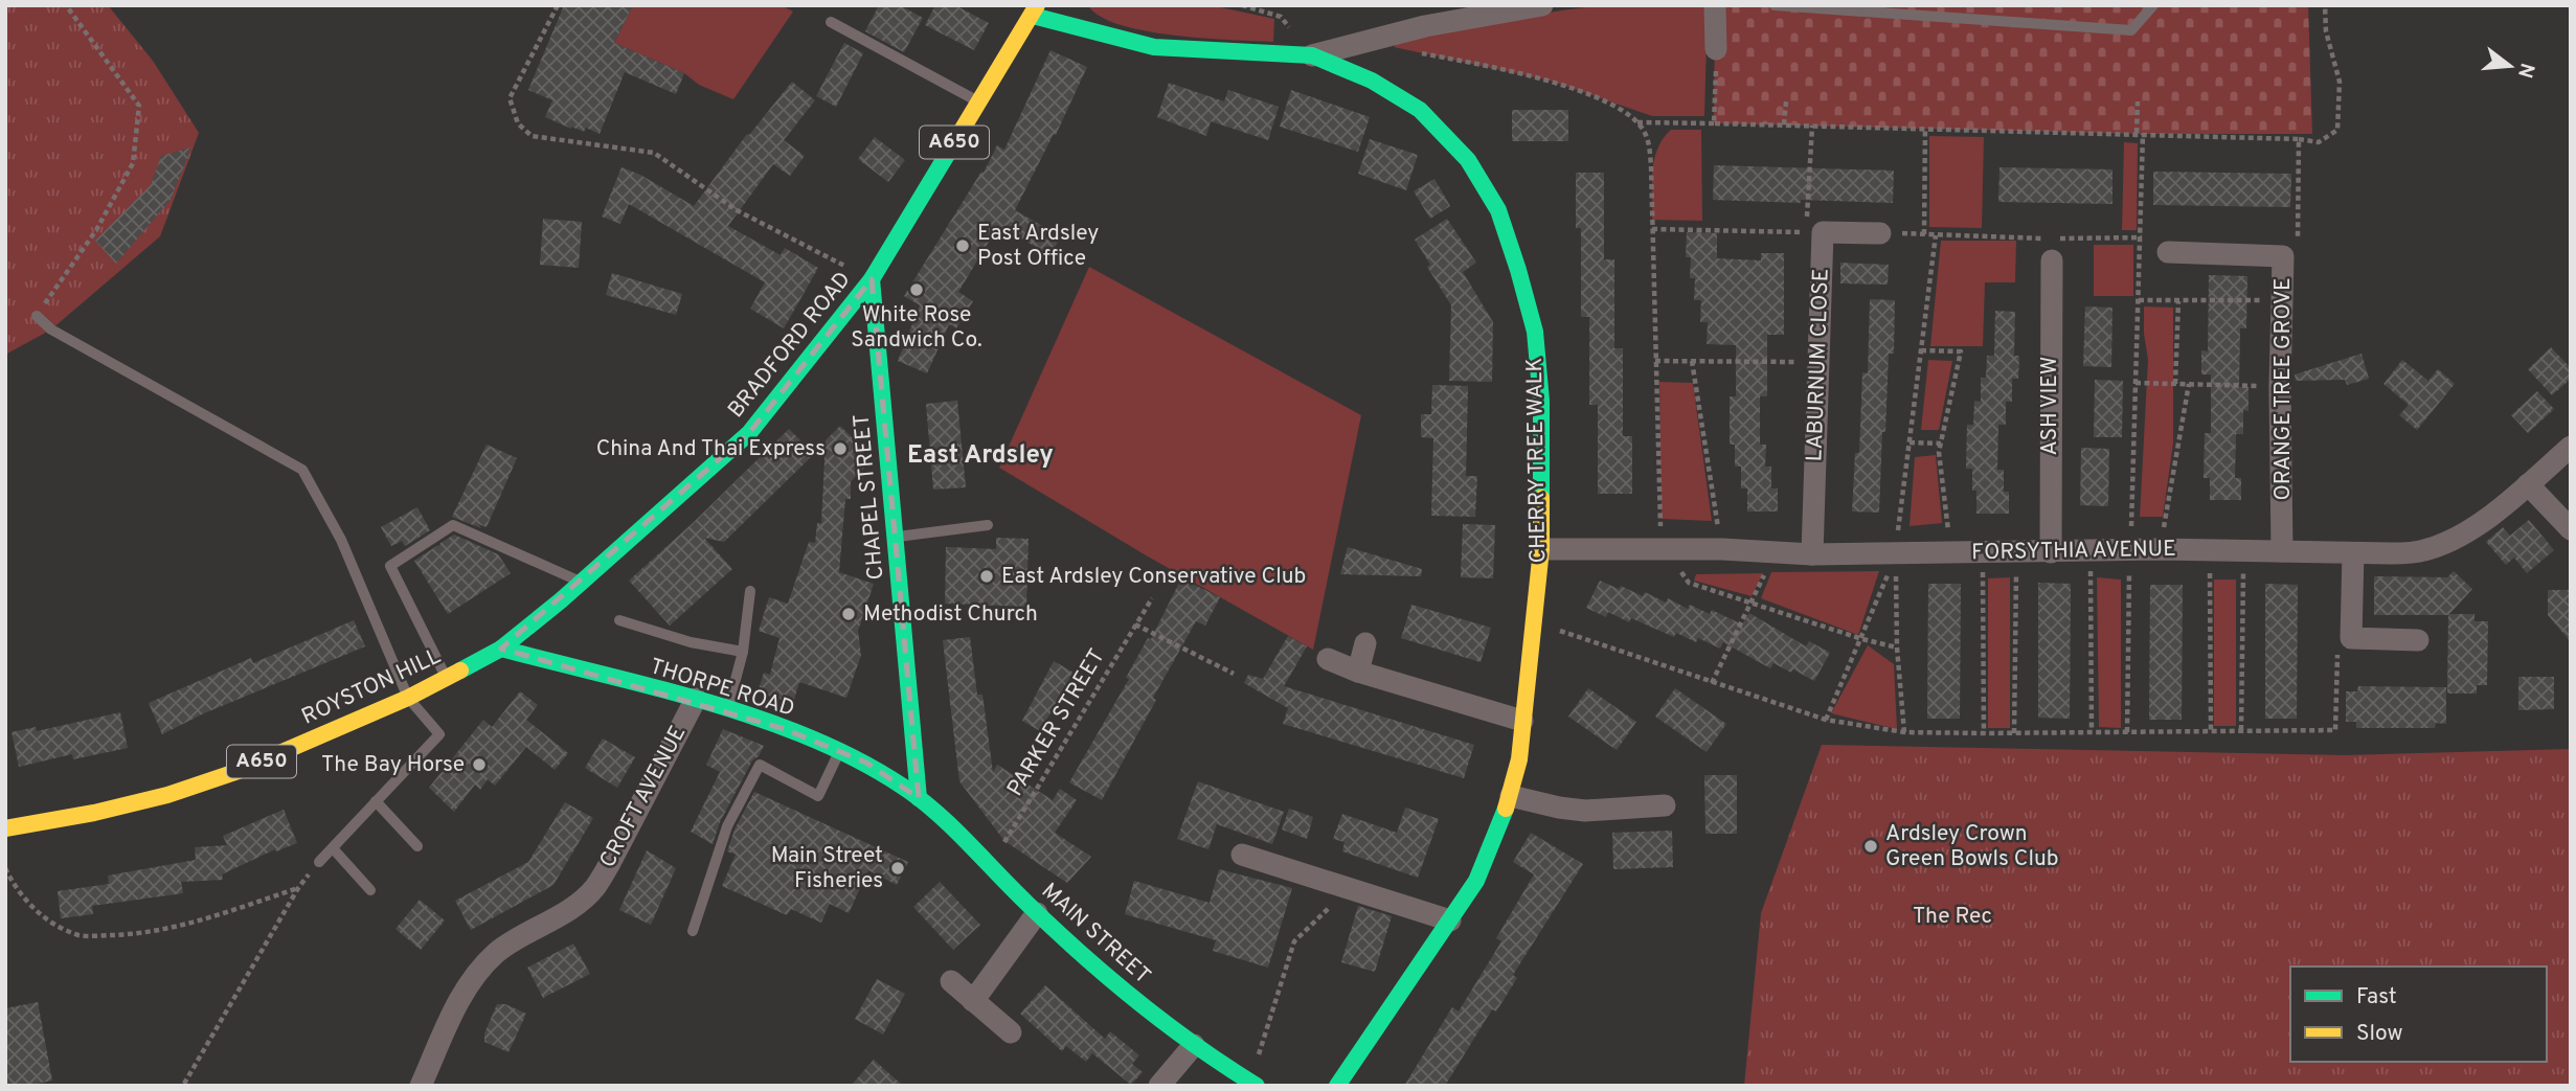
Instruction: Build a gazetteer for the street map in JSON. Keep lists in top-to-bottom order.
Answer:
{
  "streets": {
    "street": [
      "A650",
      "BRADFORD ROAD",
      "LABURNUM CLOSE",
      "ORANGE TREE GROVE",
      "ASH VIEW",
      "CHERRY TREE WALK",
      "CHAPEL STREET",
      "FORSYTHIA AVENUE",
      "ROYSTON HILL",
      "THORPE ROAD",
      "CROFT AVENUE",
      "MAIN STREET"
    ],
    "path": ["PARKER STREET"]
  },
  "crossings": [
    ["BRADFORD ROAD", "CHERRY TREE WALK"],
    ["BRADFORD ROAD", "CHAPEL STREET"],
    ["BRADFORD ROAD", "ROYSTON HILL"],
    ["BRADFORD ROAD", "THORPE ROAD"],
    ["LABURNUM CLOSE", "FORSYTHIA AVENUE"],
    ["ORANGE TREE GROVE", "FORSYTHIA AVENUE"],
    ["ASH VIEW", "FORSYTHIA AVENUE"],
    ["CHERRY TREE WALK", "FORSYTHIA AVENUE"],
    ["CHAPEL STREET", "THORPE ROAD"],
    ["CHAPEL STREET", "MAIN STREET"],
    ["ROYSTON HILL", "THORPE ROAD"],
    ["THORPE ROAD", "CROFT AVENUE"],
    ["THORPE ROAD", "MAIN STREET"],
    ["PARKER STREET", "MAIN STREET"]
  ],
  "districts": ["East Ardsley"],
  "parks": ["The Rec"],
  "places": [
    "East Ardsley Post Office",
    "White Rose Sandwich Co.",
    "China And Thai Express",
    "East Ardsley Conservative Club",
    "Methodist Church",
    "The Bay Horse",
    "Ardsley Crown Green Bowls Club",
    "Main Street Fisheries"
  ],
  "legend": ["Fast", "Slow"],
  "north": "right"
}
